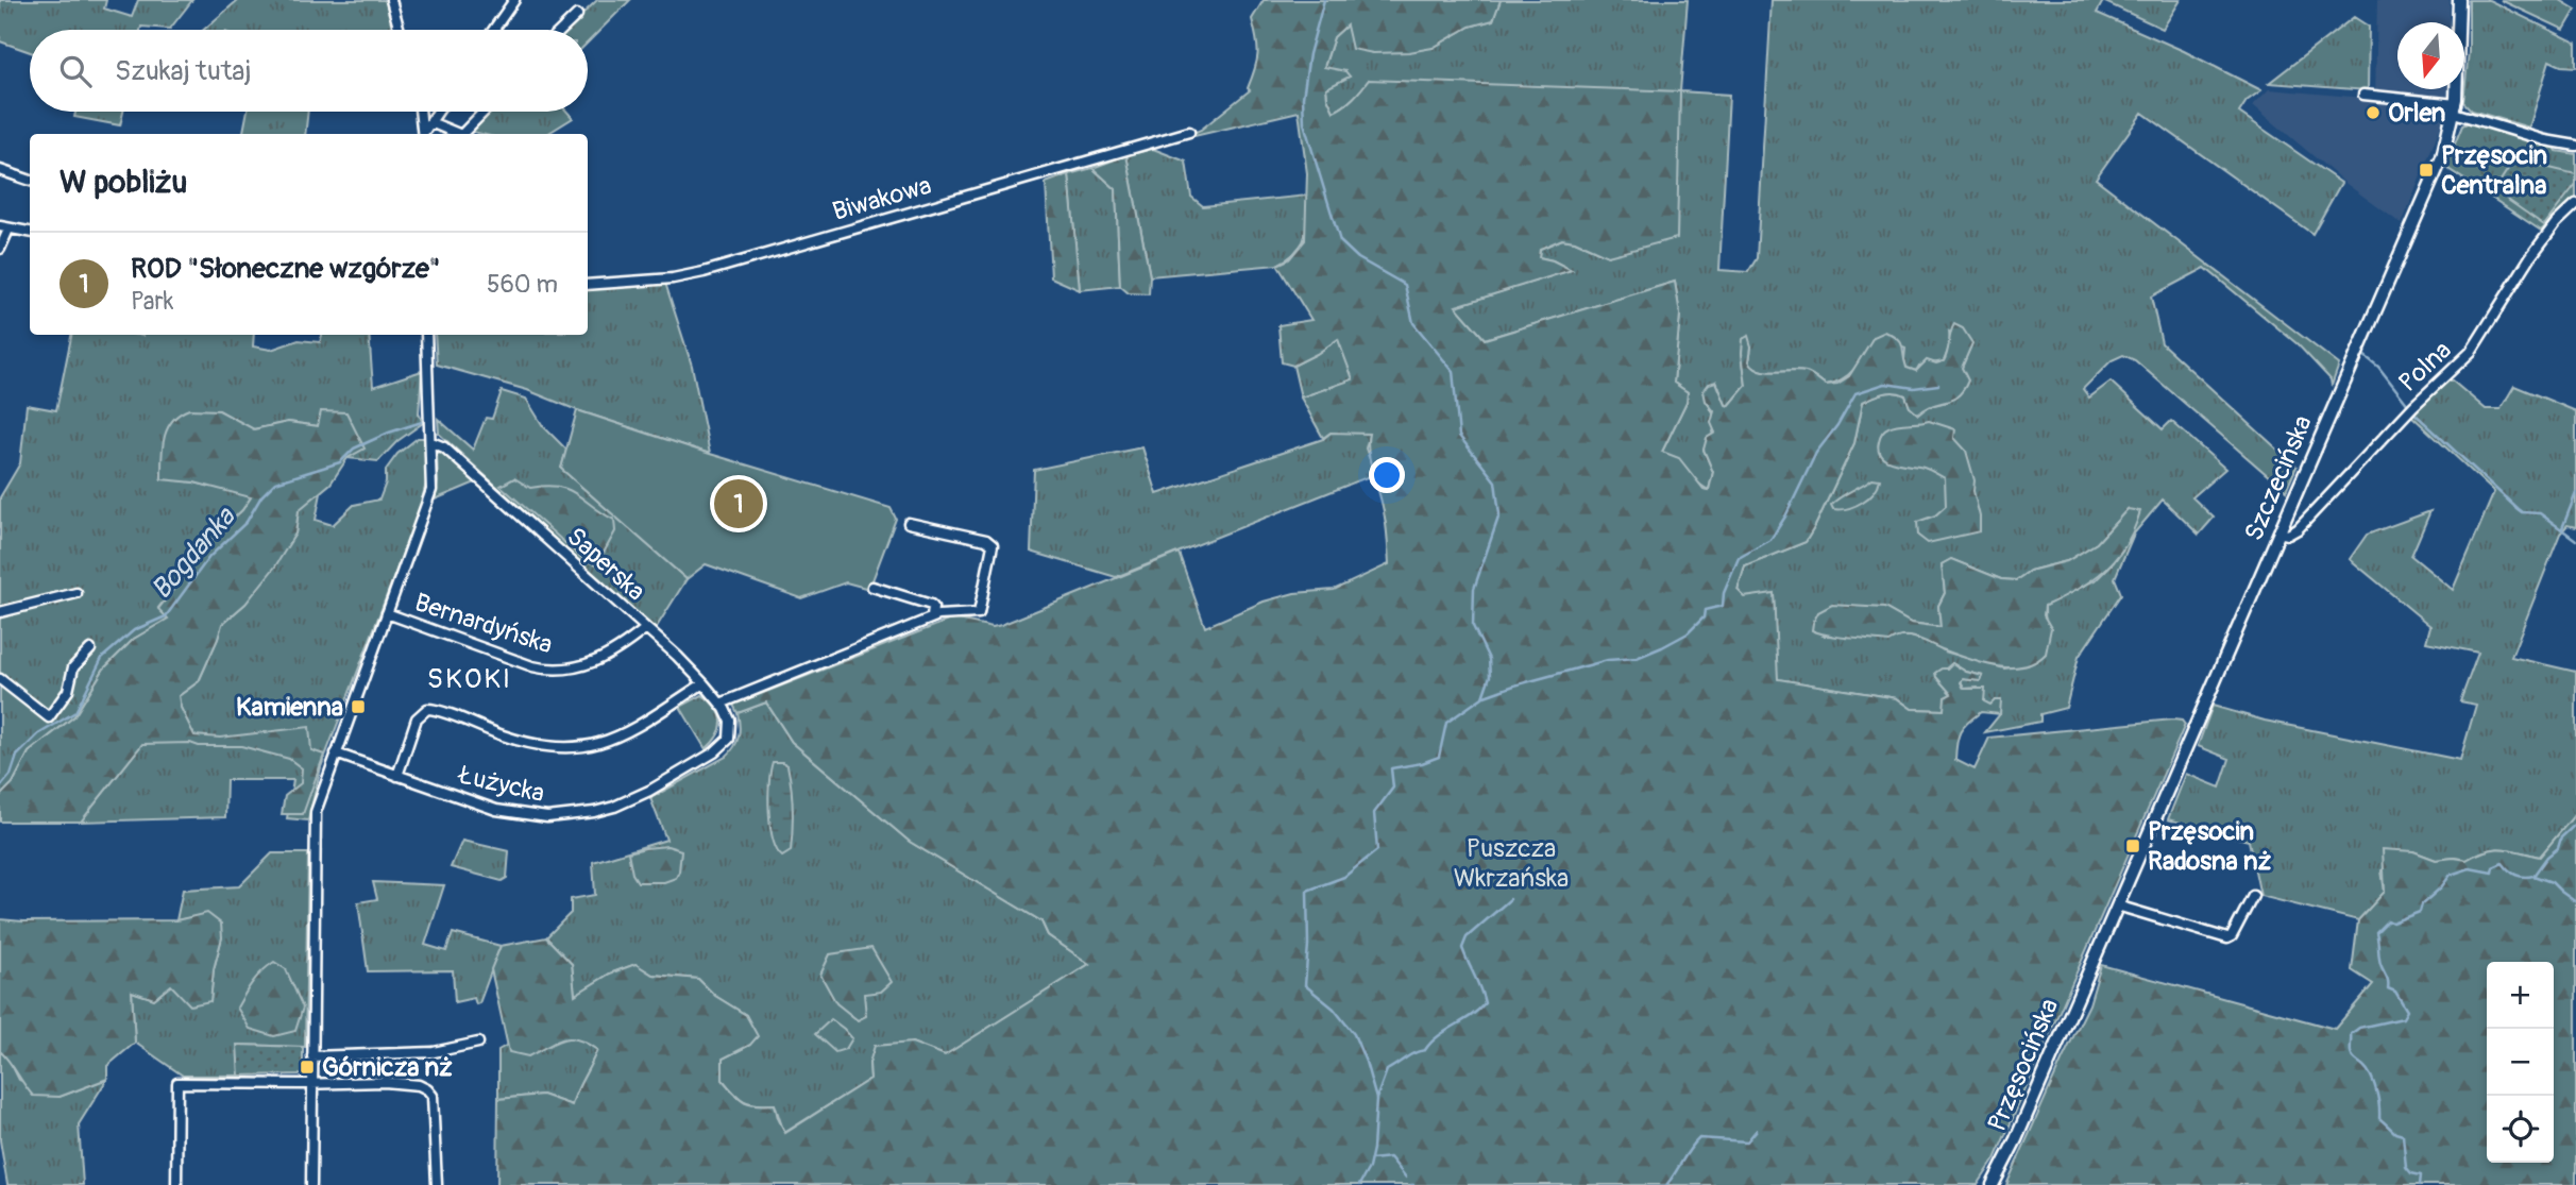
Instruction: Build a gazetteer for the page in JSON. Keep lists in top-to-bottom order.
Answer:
{
  "streets": {
    "street": [
      "Biwakowa",
      "Polna",
      "Szczecińska",
      "Saperska",
      "Bernardyńska",
      "Łużycka",
      "Przęsocińska"
    ]
  },
  "crossings": [
    ["Polna", "Szczecińska"],
    ["Szczecińska", "Przęsocińska"],
    ["Saperska", "Bernardyńska"],
    ["Saperska", "Łużycka"]
  ],
  "districts": ["SKOKI"],
  "water": ["Bogdanka"],
  "parks": ["Puszcza Wkrzańska"],
  "places": {
    "other": ["Orlen"],
    "transit": [
      "Przęsocin Centralna",
      "Kamienna",
      "Przęsocin Radosna nż",
      "Górnicza nż"
    ]
  },
  "north": "bottom",
  "page": {
    "search": "Szukaj tutaj",
    "heading": "W pobliżu",
    "list": [
      {
        "mark": "1",
        "name": "ROD \"Słoneczne wzgórze\"",
        "note": "Park",
        "value": "560 m"
      }
    ],
    "pins": "1",
    "map_buttons": ["+", "−"]
  }
}
